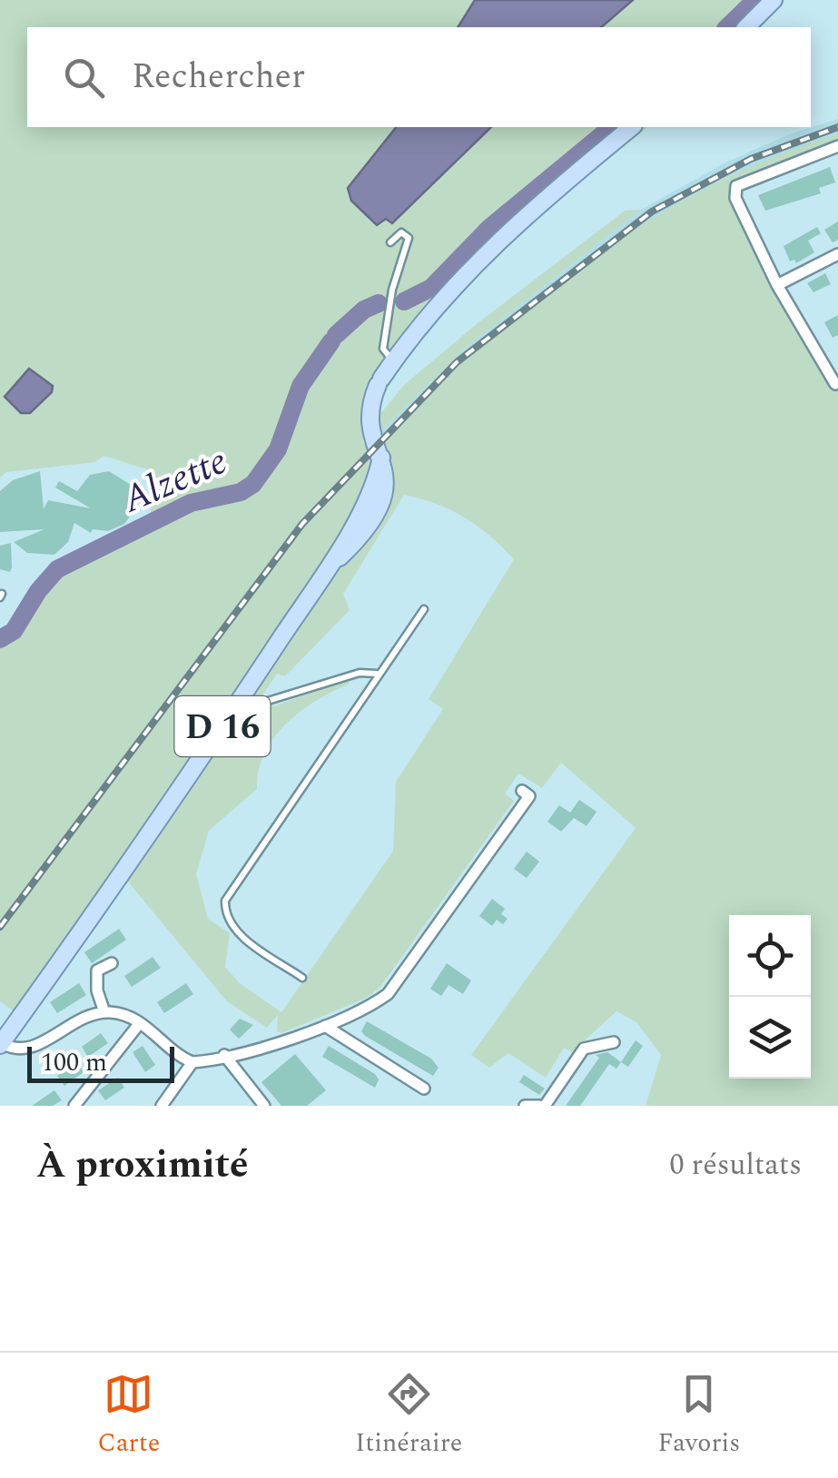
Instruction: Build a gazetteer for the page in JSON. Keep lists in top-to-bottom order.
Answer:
{
  "streets": {
    "main road": ["D 16"]
  },
  "water": ["Alzette"],
  "scale_bar": "100 m",
  "page": {
    "search": "Rechercher",
    "scale": "100 m",
    "heading": ["À proximité", "0 résultats"],
    "nav": ["Carte", "Itinéraire", "Favoris"]
  }
}
